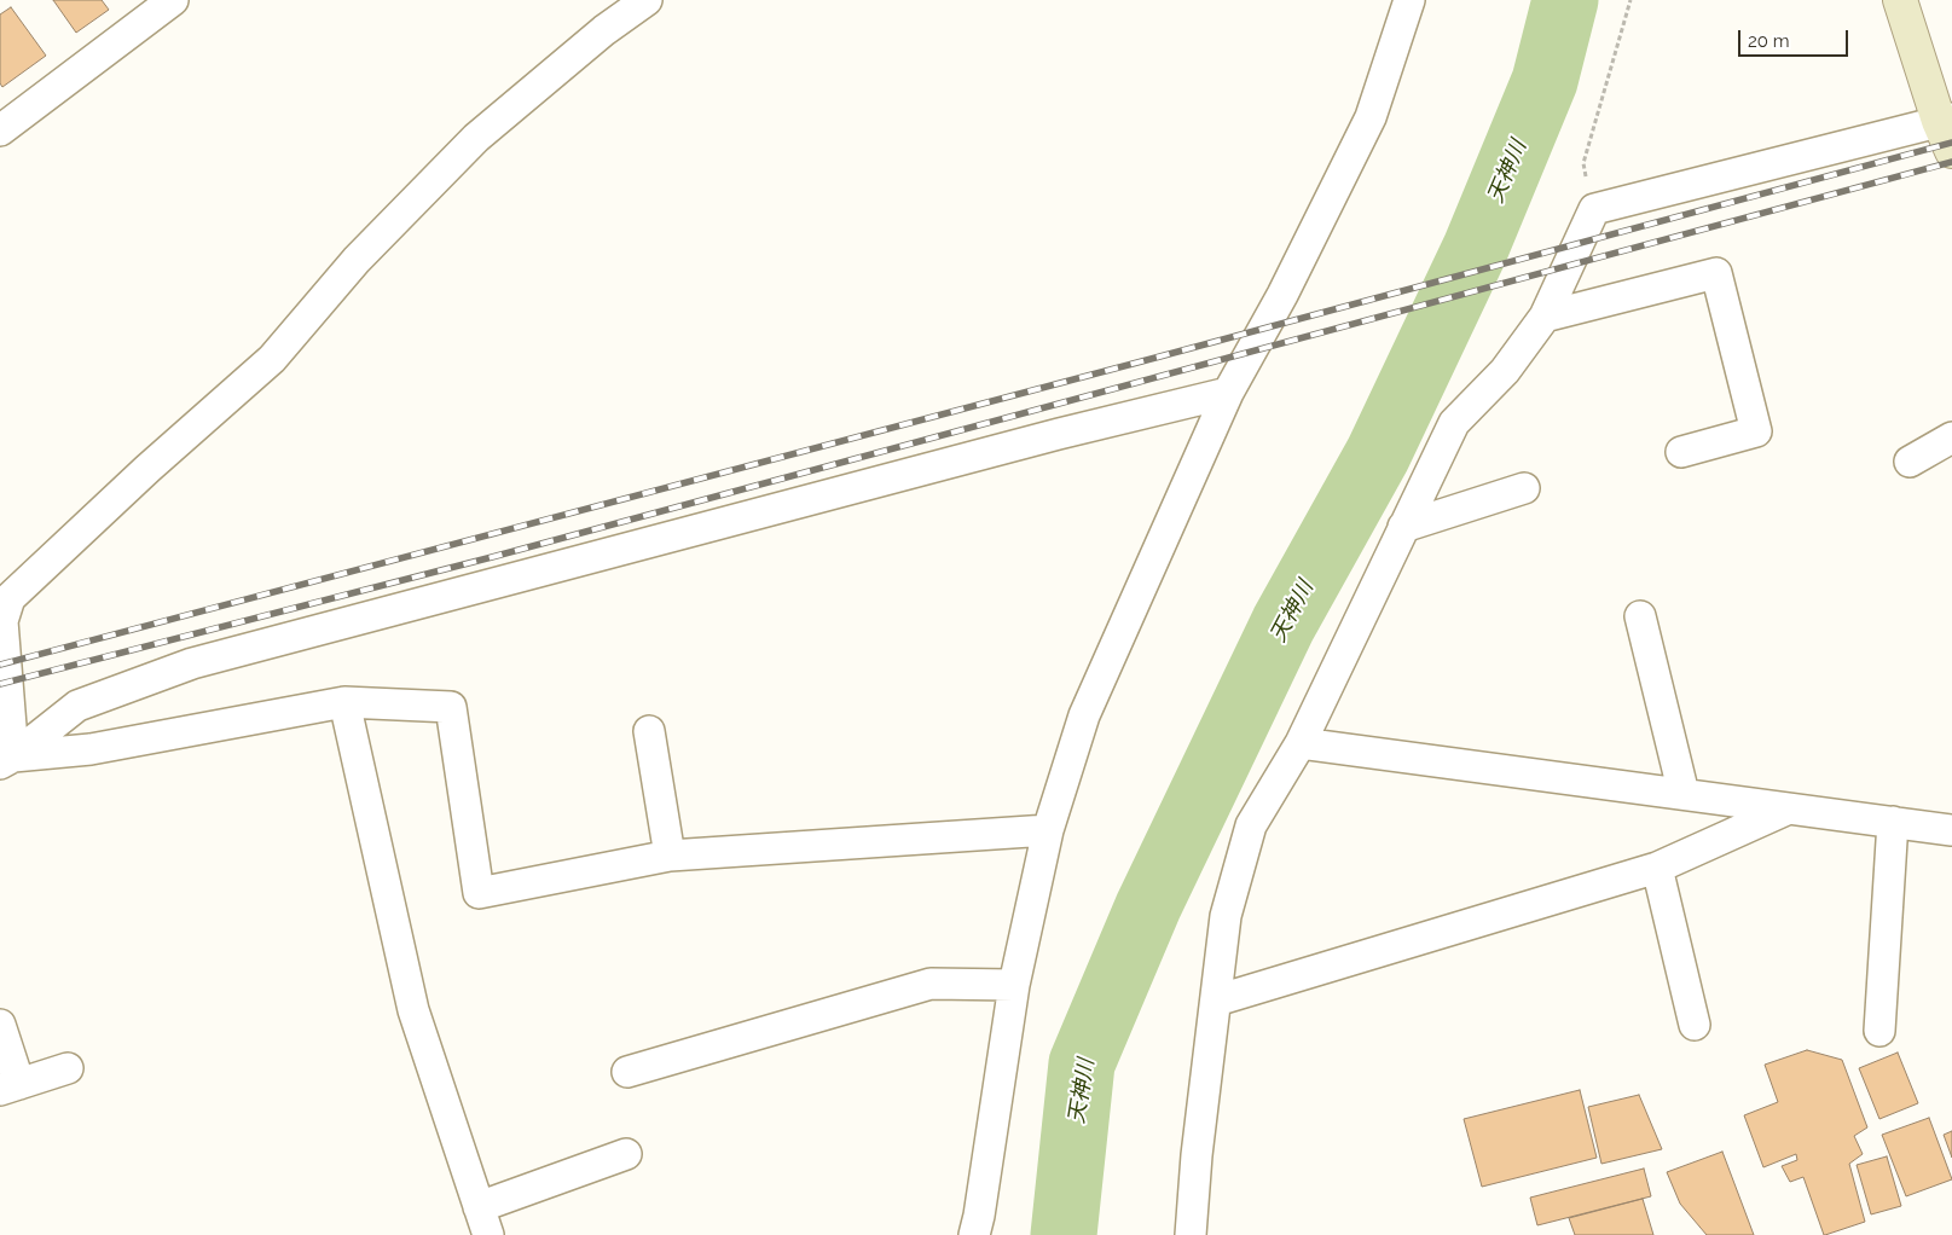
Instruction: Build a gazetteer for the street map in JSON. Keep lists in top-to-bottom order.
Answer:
{
  "water": ["天神川"],
  "scale_bar": "20 m"
}
